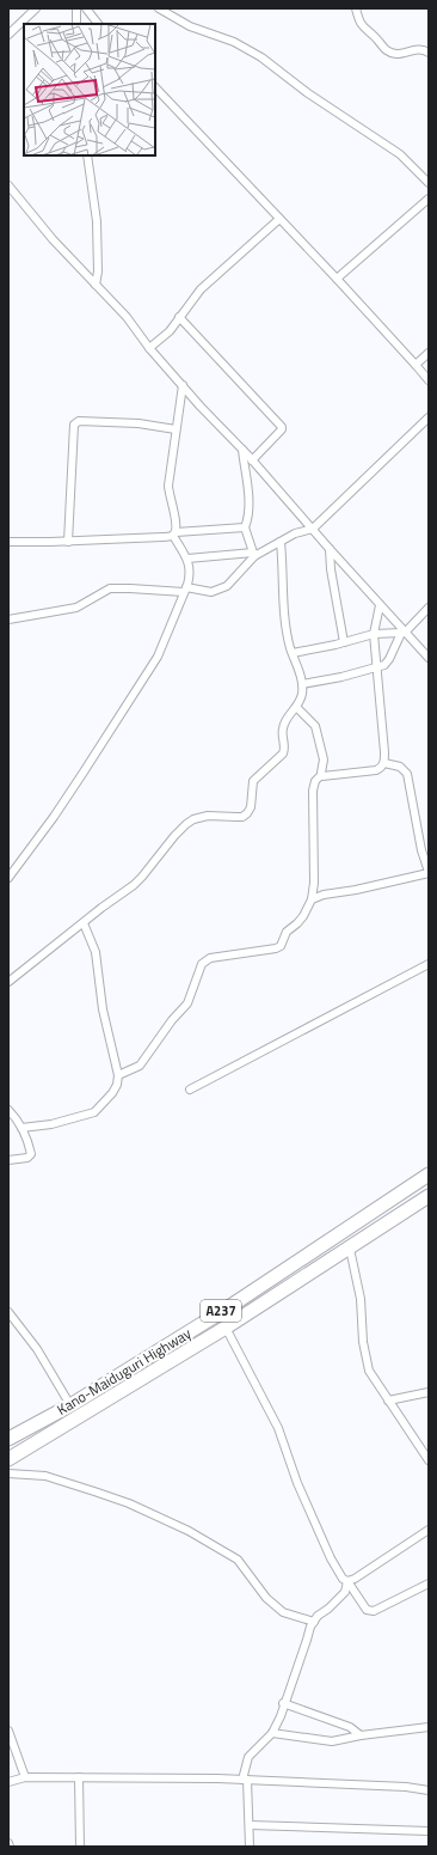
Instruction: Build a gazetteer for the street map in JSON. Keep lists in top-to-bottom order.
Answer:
{
  "streets": {
    "highway": ["A237", "Kano-Maiduguri Highway"]
  }
}
